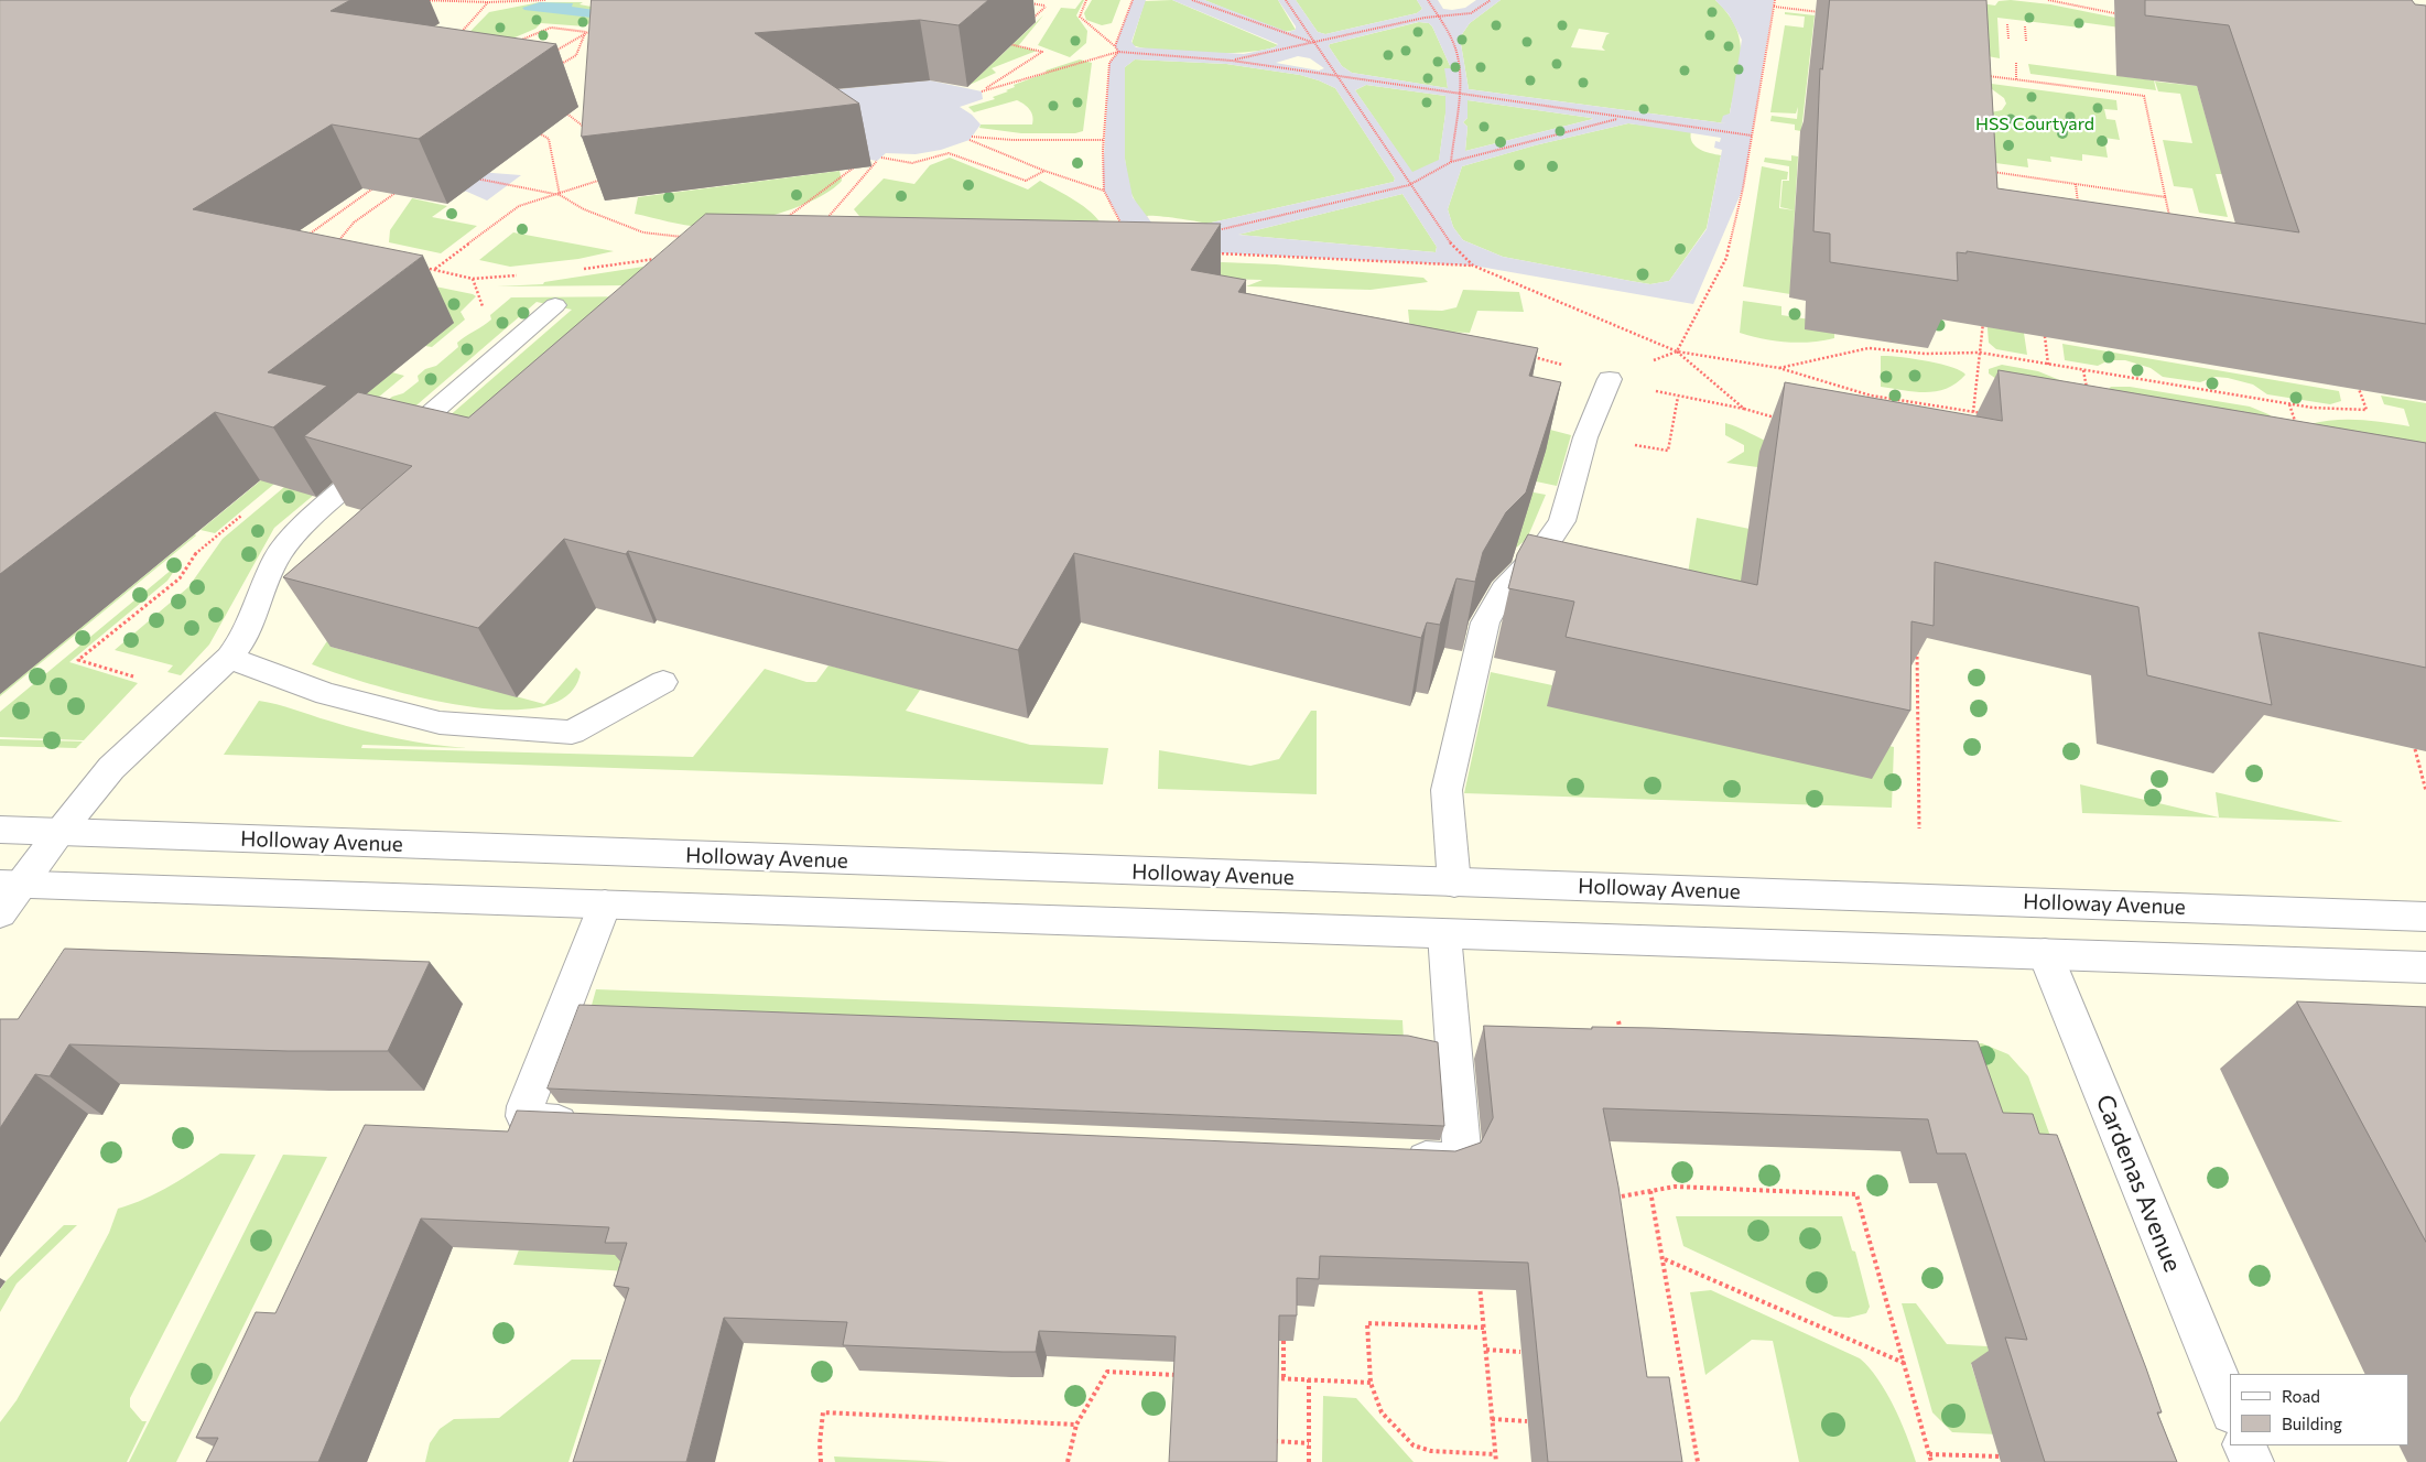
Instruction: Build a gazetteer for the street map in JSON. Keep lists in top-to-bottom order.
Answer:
{
  "streets": {
    "street": ["Holloway Avenue", "Cardenas Avenue"]
  },
  "parks": ["HSS Courtyard"],
  "legend": ["Road", "Building"]
}
